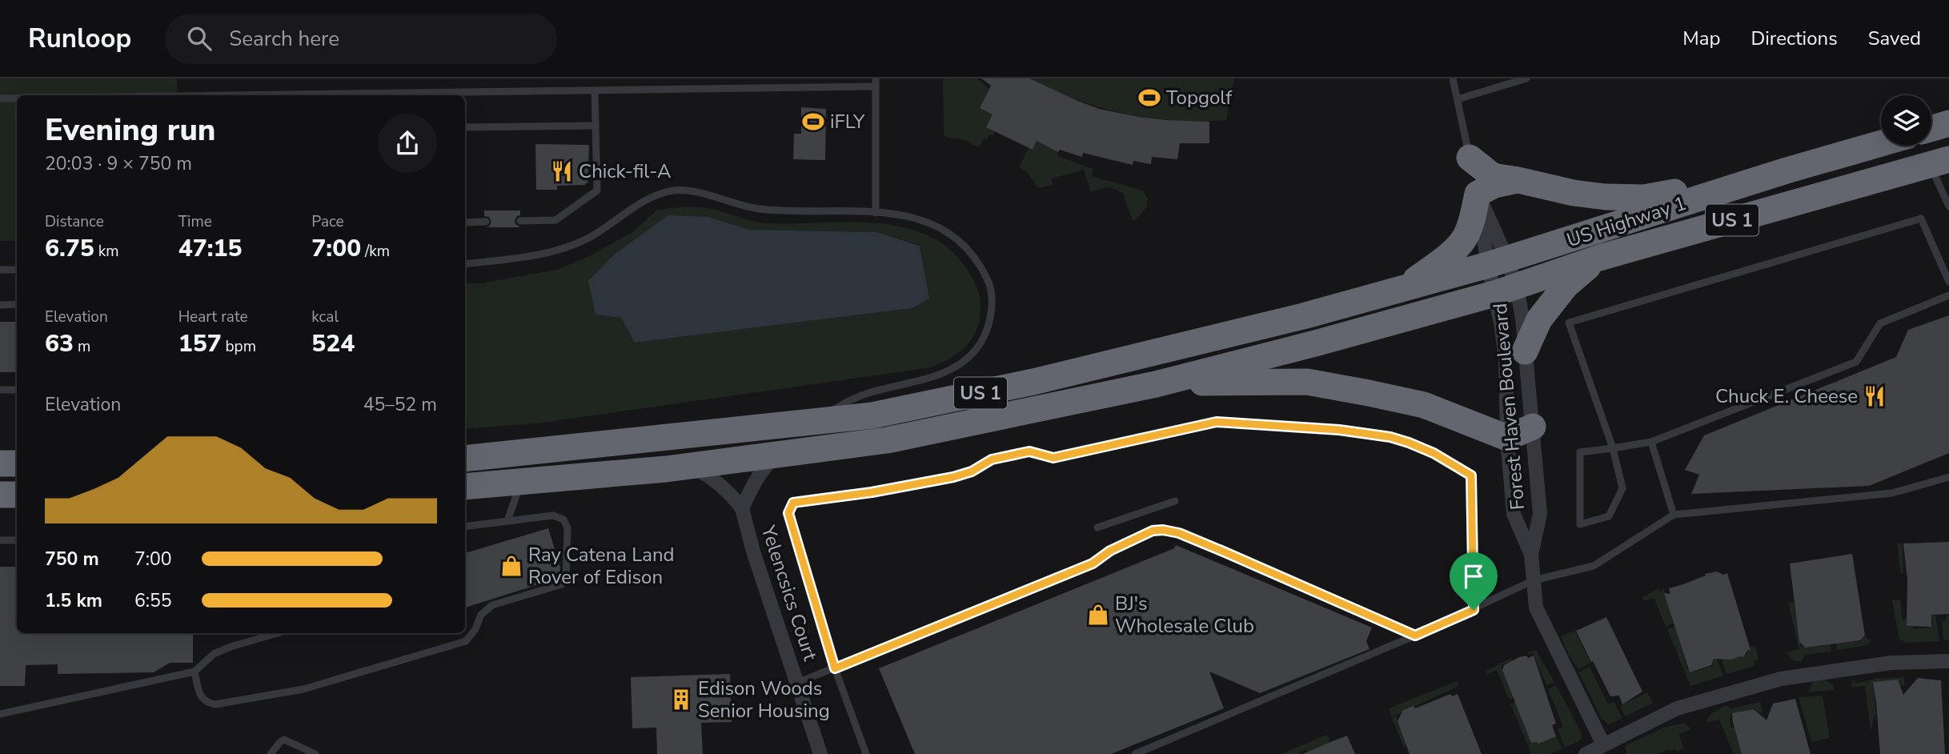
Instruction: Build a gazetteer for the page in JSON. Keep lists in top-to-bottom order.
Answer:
{
  "streets": {
    "highway": ["US 1", "US Highway 1"],
    "street": ["Forest Haven Boulevard", "Yelencsics Court"]
  },
  "crossings": [
    ["US 1", "US Highway 1"],
    ["US 1", "Forest Haven Boulevard"],
    ["US 1", "Yelencsics Court"],
    ["US Highway 1", "Forest Haven Boulevard"]
  ],
  "places": {
    "sports": ["Topgolf", "iFLY"],
    "restaurant": ["Chick-fil-A", "Chuck E. Cheese"],
    "shop": ["Ray Catena Land Rover of Edison", "BJ's Wholesale Club"],
    "building": ["Edison Woods Senior Housing"]
  },
  "page": {
    "header": "Runloop",
    "search": "Search here",
    "nav": ["Map", "Directions", "Saved"],
    "heading": ["Evening run", "20:03 · 9 × 750 m"],
    "stats": [
      ["Distance", "6.75 km"],
      ["Time", "47:15"],
      ["Pace", "7:00 /km"],
      ["Elevation", "63 m"],
      ["Heart rate", "157 bpm"],
      ["kcal", "524"]
    ],
    "chart": ["Elevation", "45–52 m"],
    "list": [
      {
        "name": "750 m",
        "note": "7:00"
      },
      {
        "name": "1.5 km",
        "note": "6:55"
      }
    ]
  }
}
